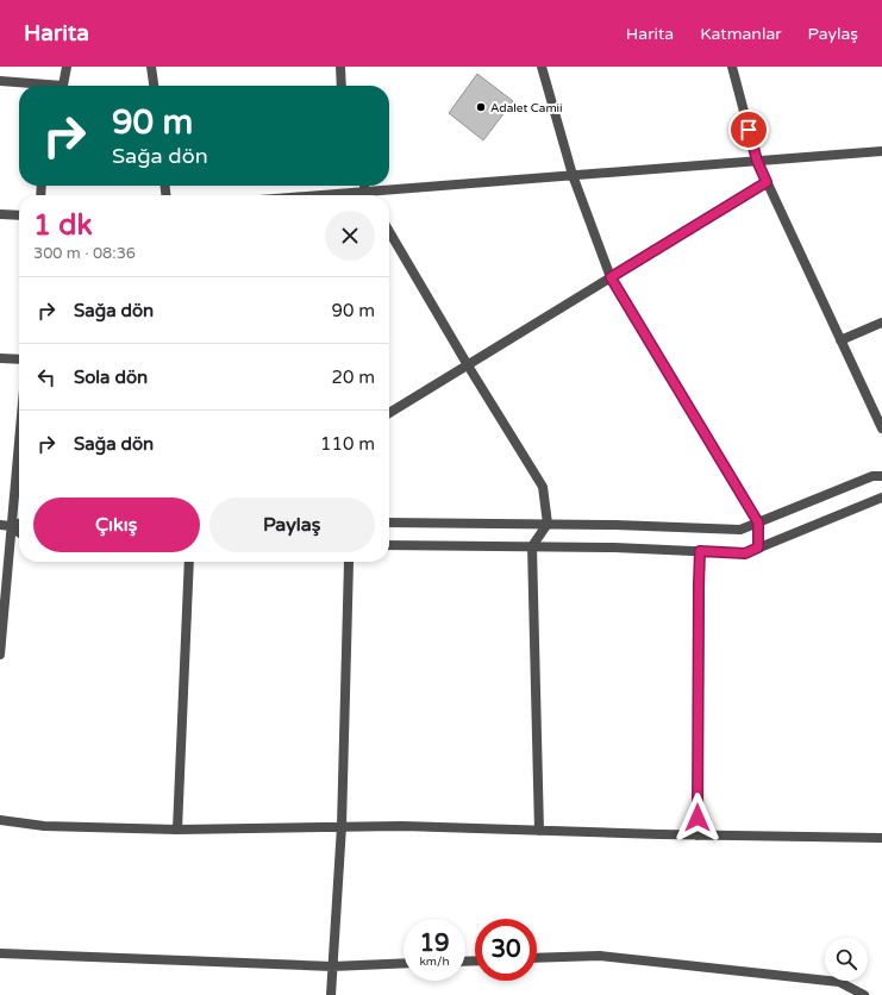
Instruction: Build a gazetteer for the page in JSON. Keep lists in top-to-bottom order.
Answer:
{
  "places": ["Adalet Camii"],
  "page": {
    "header": "Harita",
    "nav": ["Harita", "Katmanlar", "Paylaş"],
    "turn": ["90 m", "Sağa dön"],
    "heading": ["1 dk", "300 m · 08:36"],
    "list": [
      {
        "name": "Sağa dön",
        "value": "90 m"
      },
      {
        "name": "Sola dön",
        "value": "20 m"
      },
      {
        "name": "Sağa dön",
        "value": "110 m"
      }
    ],
    "buttons": ["Çıkış", "Paylaş"],
    "speed": "19 km/h",
    "limit": "30"
  }
}
